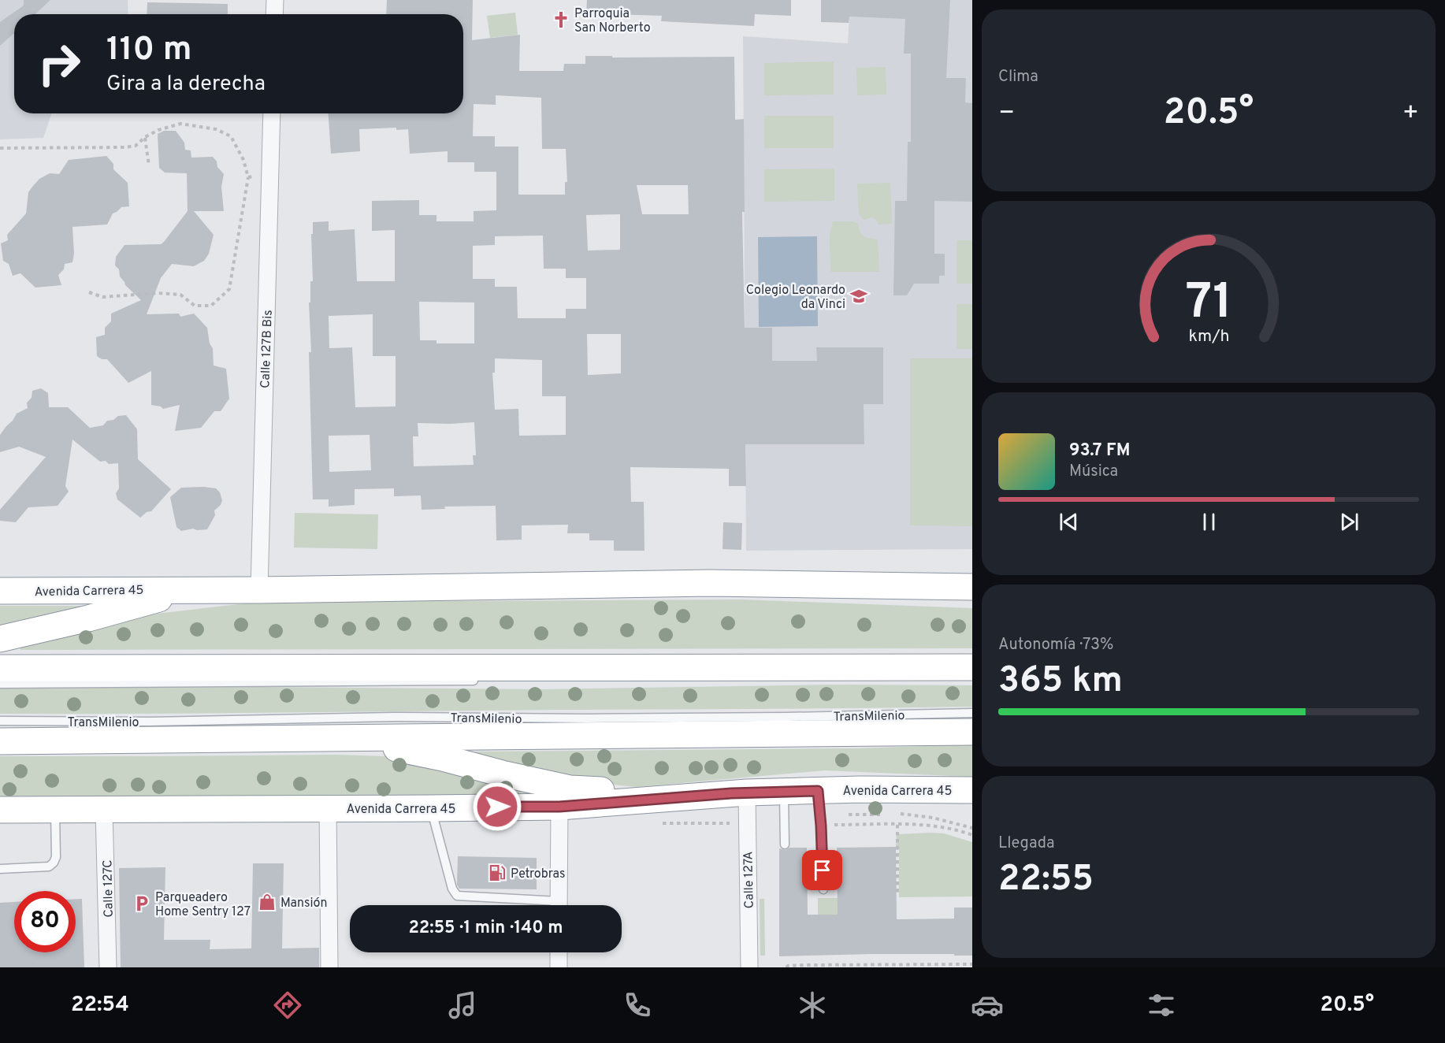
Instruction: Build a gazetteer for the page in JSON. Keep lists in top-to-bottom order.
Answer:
{
  "streets": {
    "highway": ["Avenida Carrera 45"],
    "street": ["Calle 127B Bis", "Calle 127A", "Calle 127C"],
    "lane": ["TransMilenio"]
  },
  "crossings": [
    ["Calle 127B Bis", "Avenida Carrera 45"],
    ["Avenida Carrera 45", "Calle 127A"],
    ["Avenida Carrera 45", "Calle 127C"]
  ],
  "places": {
    "church": ["Parroquia San Norberto"],
    "school or university": ["Colegio Leonardo da Vinci"],
    "fuel station": ["Petrobras"],
    "shop": ["Mansión"],
    "parking": ["Parqueadero Home Sentry 127"]
  },
  "page": {
    "tile": [
      "Clima",
      ["Autonomía · 73%", "365 km"],
      ["Llegada", "22:55"]
    ],
    "turn": ["110 m", "Gira a la derecha"],
    "heat": ["−", "20.5°", "+"],
    "song": ["93.7 FM", "Música"],
    "limit": "80",
    "trip": "22:55 · 1 min · 140 m",
    "tabs": ["22:54", "20.5°"],
    "gauge": ["71", "km/h"]
  }
}
